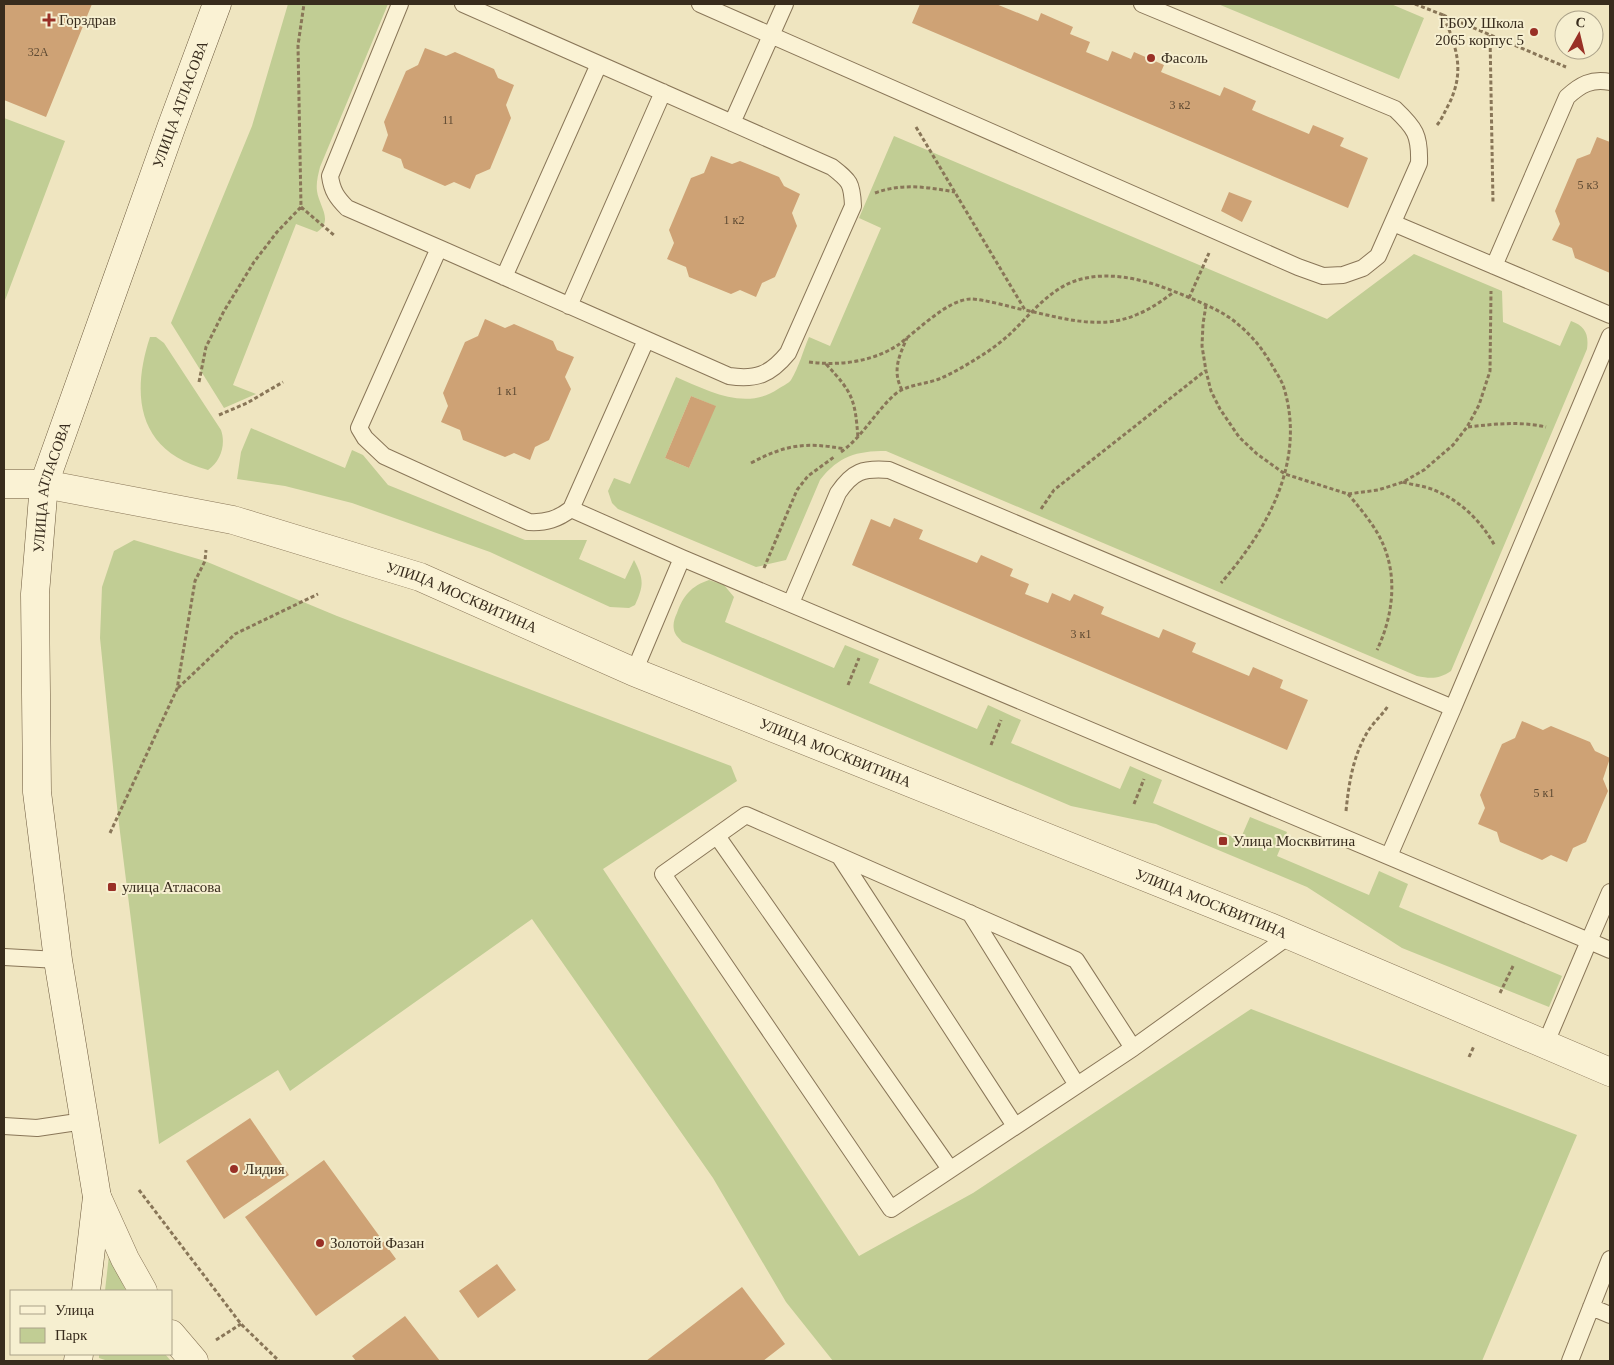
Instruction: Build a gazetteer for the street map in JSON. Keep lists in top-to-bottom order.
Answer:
{
  "streets": {
    "street": ["УЛИЦА АТЛАСОВА", "УЛИЦА МОСКВИТИНА"]
  },
  "crossings": [
    ["УЛИЦА АТЛАСОВА", "УЛИЦА МОСКВИТИНА"]
  ],
  "places": {
    "health": ["Горздрав"],
    "other": [
      "ГБОУ Школа 2065 корпус 5",
      "Фасоль",
      "Лидия",
      "Золотой Фазан"
    ],
    "transit": ["Улица Москвитина", "улица Атласова"]
  },
  "house_numbers": [
    "32А",
    "3 к2",
    "11",
    "5 к3",
    "1 к2",
    "1 к1",
    "3 к1",
    "5 к1"
  ],
  "legend": ["Улица", "Парк"],
  "north": "top"
}
